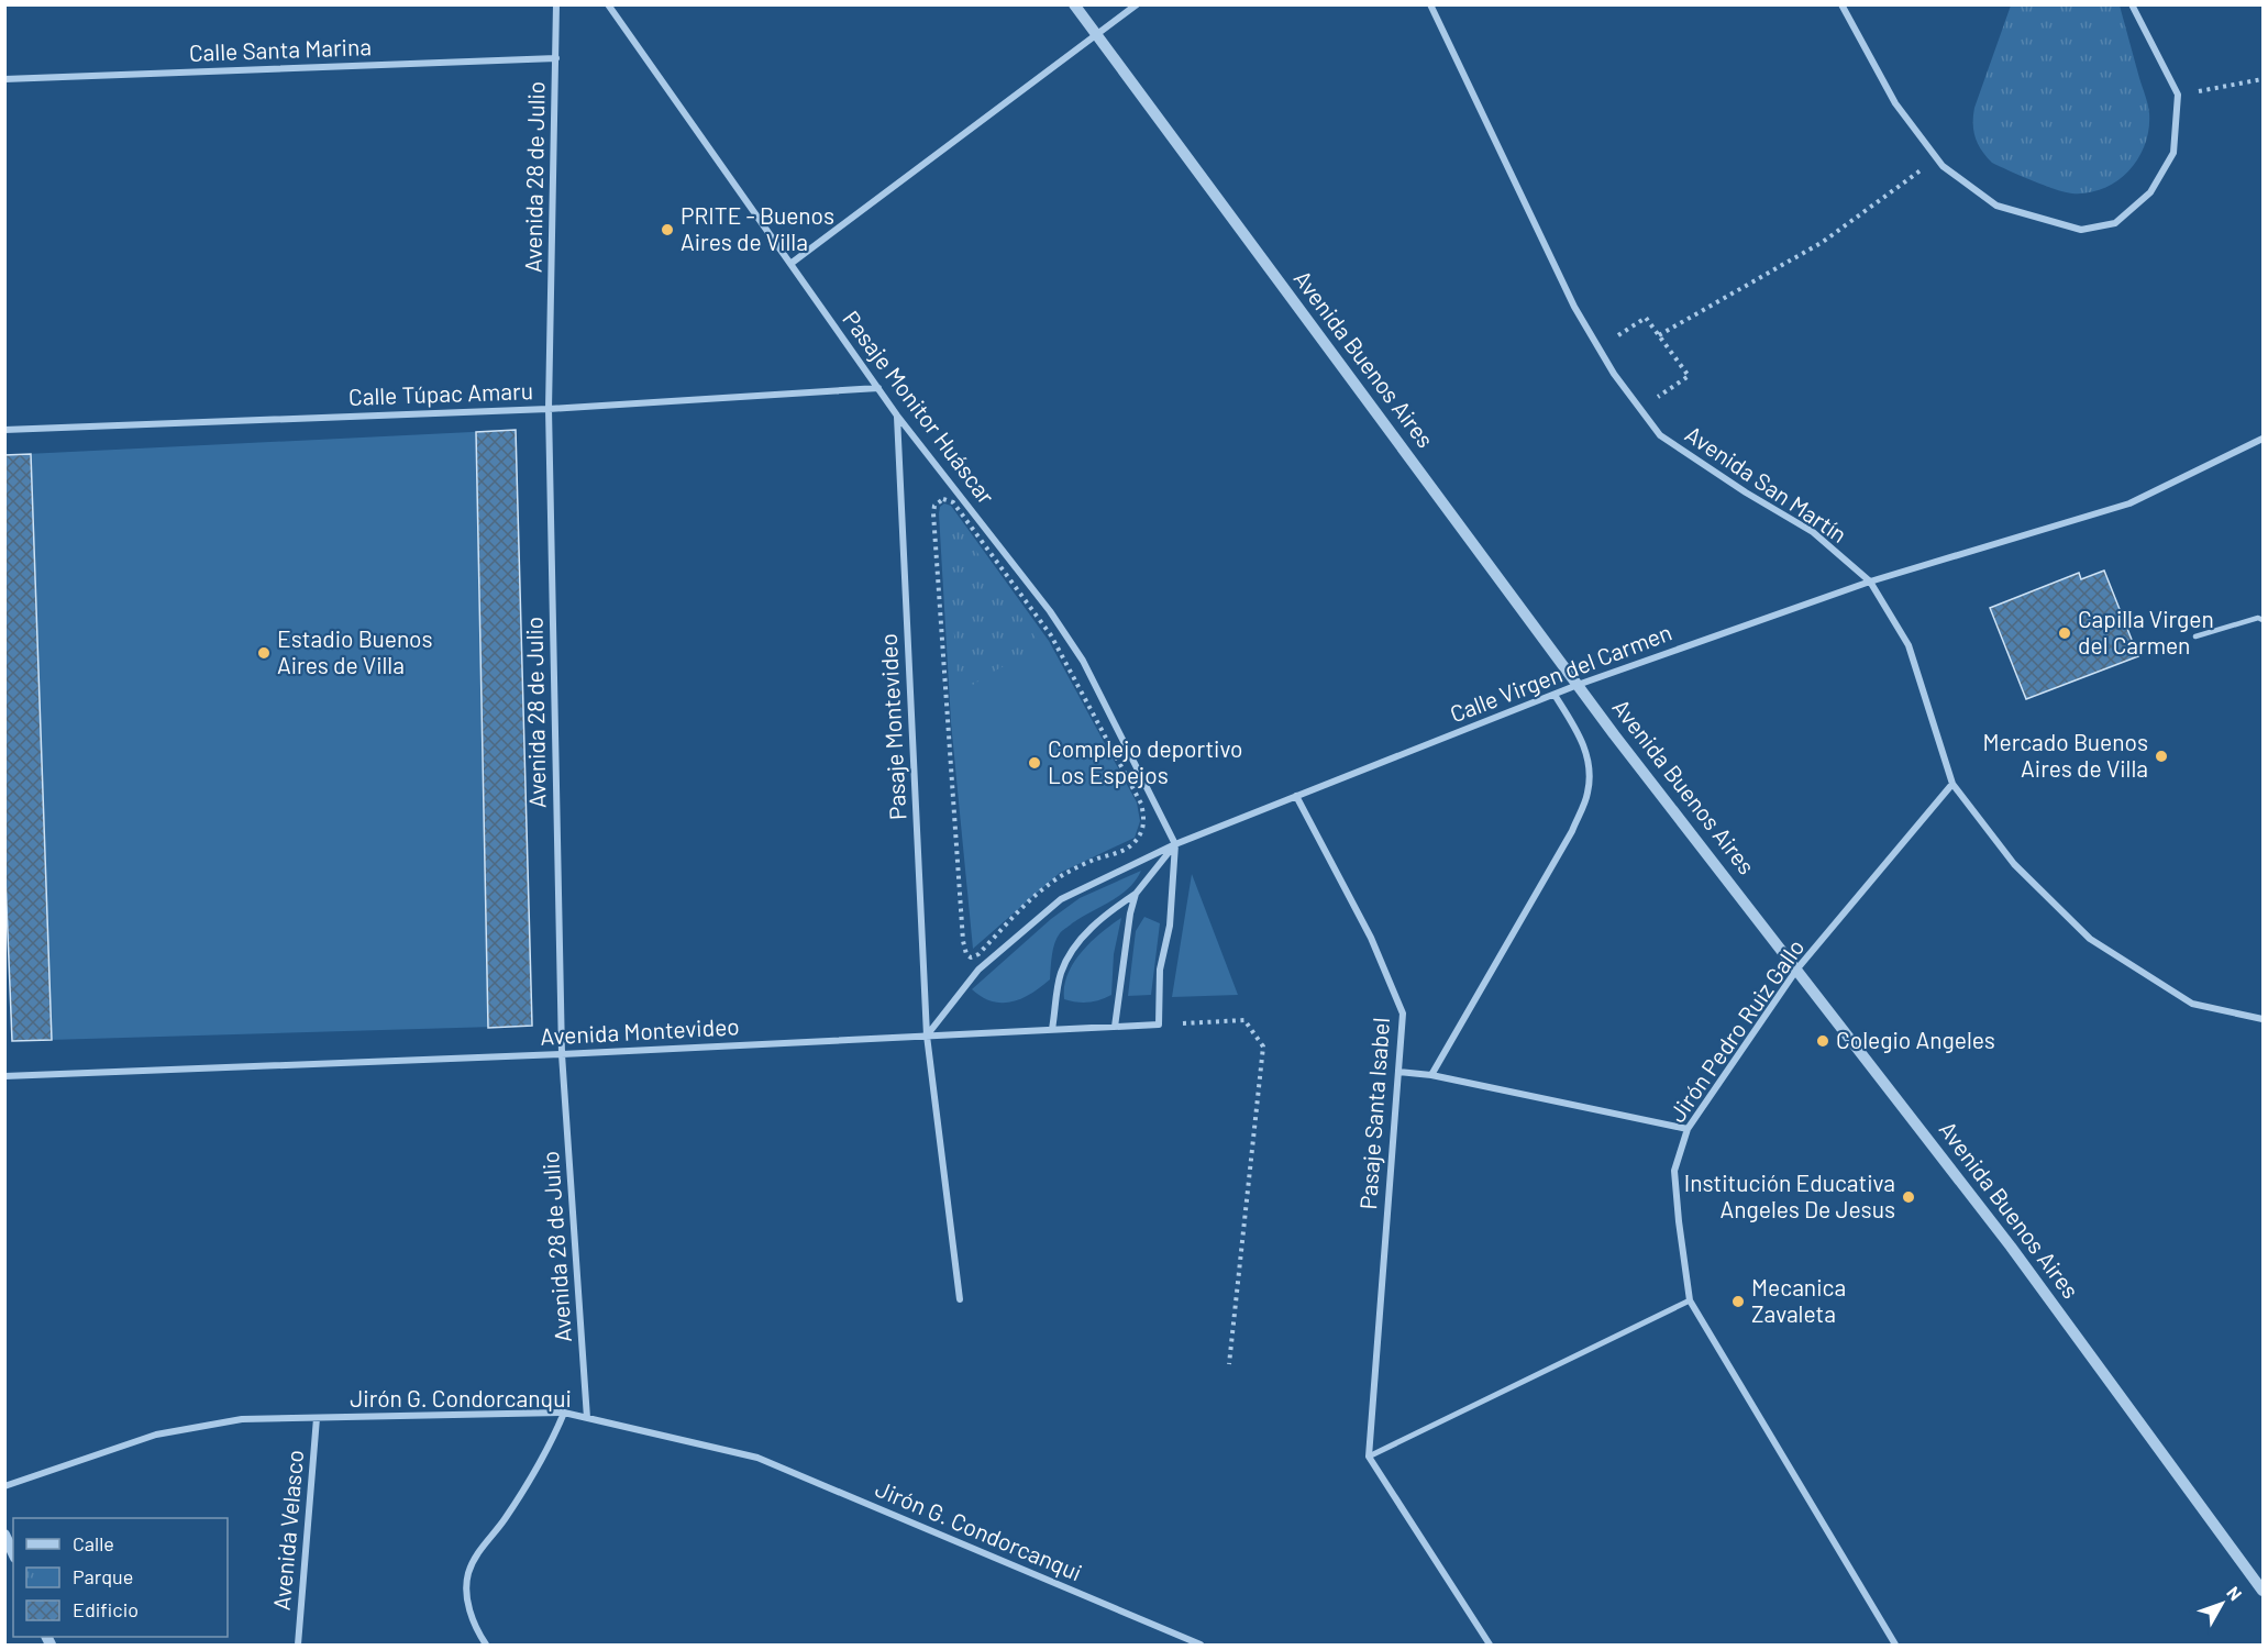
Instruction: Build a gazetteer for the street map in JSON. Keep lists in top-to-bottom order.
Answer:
{
  "streets": {
    "street": [
      "Calle Santa Marina",
      "Avenida 28 de Julio",
      "Avenida Buenos Aires",
      "Calle Túpac Amaru",
      "Pasaje Monitor Huáscar",
      "Avenida San Martín",
      "Calle Virgen del Carmen",
      "Pasaje Montevideo",
      "Jirón Pedro Ruiz Gallo",
      "Avenida Montevideo",
      "Pasaje Santa Isabel",
      "Jirón G. Condorcanqui",
      "Avenida Velasco"
    ]
  },
  "crossings": [
    ["Calle Santa Marina", "Avenida 28 de Julio"],
    ["Avenida 28 de Julio", "Calle Túpac Amaru"],
    ["Avenida 28 de Julio", "Avenida Montevideo"],
    ["Avenida 28 de Julio", "Jirón G. Condorcanqui"],
    ["Avenida Buenos Aires", "Calle Virgen del Carmen"],
    ["Avenida Buenos Aires", "Jirón Pedro Ruiz Gallo"],
    ["Calle Túpac Amaru", "Pasaje Monitor Huáscar"],
    ["Pasaje Monitor Huáscar", "Calle Virgen del Carmen"],
    ["Pasaje Monitor Huáscar", "Pasaje Montevideo"],
    ["Avenida San Martín", "Calle Virgen del Carmen"],
    ["Avenida San Martín", "Jirón Pedro Ruiz Gallo"],
    ["Calle Virgen del Carmen", "Pasaje Montevideo"],
    ["Calle Virgen del Carmen", "Avenida Montevideo"],
    ["Calle Virgen del Carmen", "Pasaje Santa Isabel"],
    ["Pasaje Montevideo", "Avenida Montevideo"],
    ["Jirón G. Condorcanqui", "Avenida Velasco"]
  ],
  "places": [
    "PRITE - Buenos Aires de Villa",
    "Capilla Virgen del Carmen",
    "Estadio Buenos Aires de Villa",
    "Mercado Buenos Aires de Villa",
    "Complejo deportivo Los Espejos",
    "Colegio Angeles",
    "Institución Educativa Angeles De Jesus",
    "Mecanica Zavaleta"
  ],
  "legend": ["Calle", "Parque", "Edificio"],
  "north": "top right"
}
